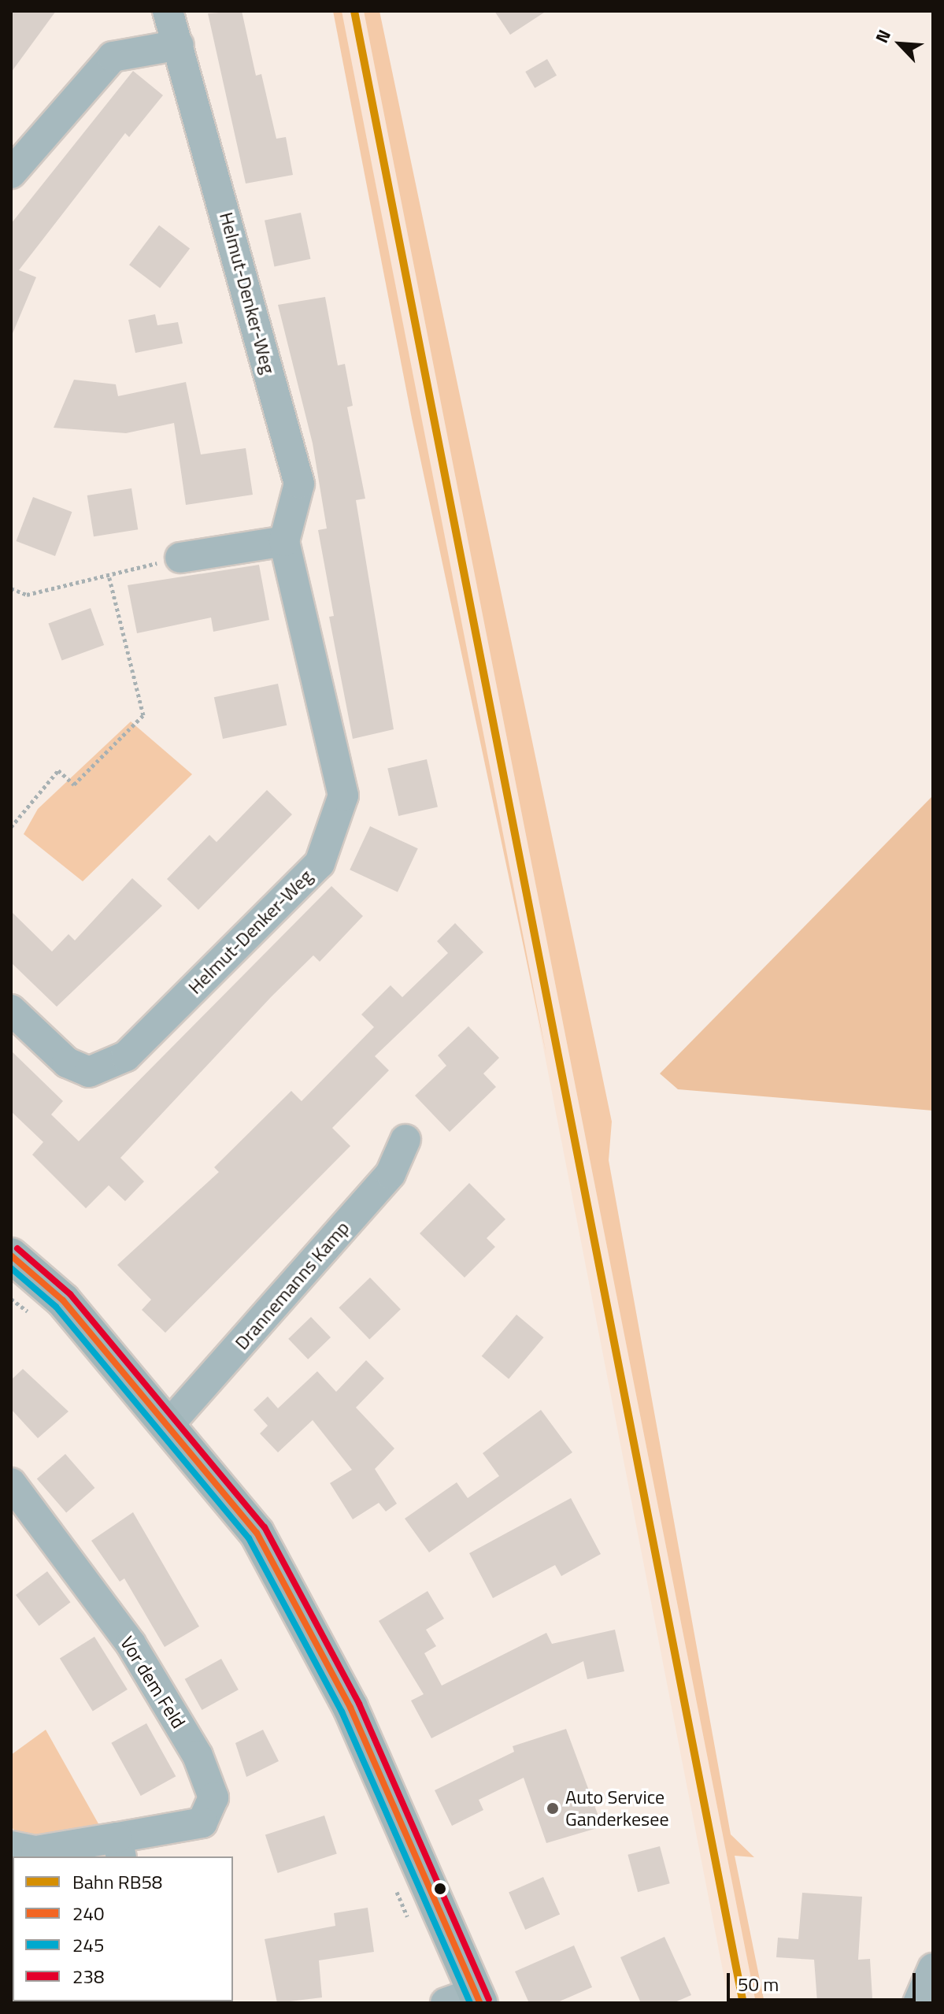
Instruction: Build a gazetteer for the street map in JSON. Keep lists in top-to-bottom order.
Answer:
{
  "streets": {
    "street": ["Helmut-Denker-Weg", "Drannemanns Kamp", "Vor dem Feld"]
  },
  "places": ["Auto Service Ganderkesee"],
  "lines": [
    "rail line RB58",
    "transit line 238",
    "transit line 240",
    "transit line 245"
  ],
  "legend": [
    "Bahn RB58",
    "240",
    "245",
    "238"
  ],
  "scale_bar": "50 m",
  "north": "top left"
}
